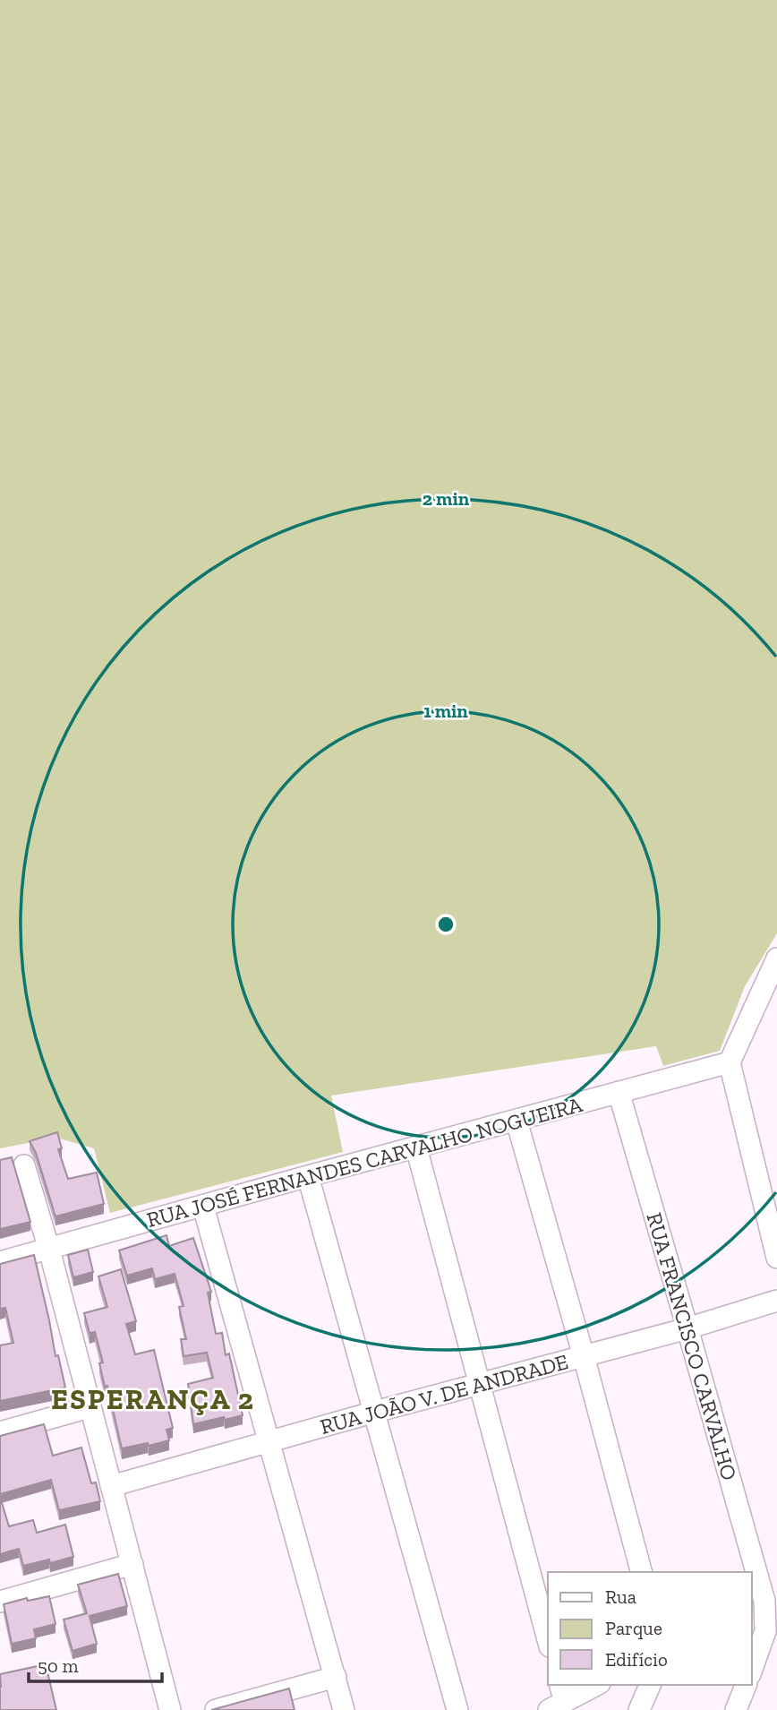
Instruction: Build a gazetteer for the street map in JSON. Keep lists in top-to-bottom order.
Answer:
{
  "streets": {
    "street": ["RUA JOSÉ FERNANDES CARVALHO NOGUEIRA", "RUA FRANCISCO CARVALHO", "RUA JOÃO V. DE ANDRADE"]
  },
  "crossings": [
    ["RUA JOSÉ FERNANDES CARVALHO NOGUEIRA", "RUA FRANCISCO CARVALHO"],
    ["RUA FRANCISCO CARVALHO", "RUA JOÃO V. DE ANDRADE"]
  ],
  "districts": ["ESPERANÇA 2"],
  "legend": ["Rua", "Parque", "Edifício"],
  "scale_bar": "50 m",
  "rings": ["2 min", "1 min"]
}
